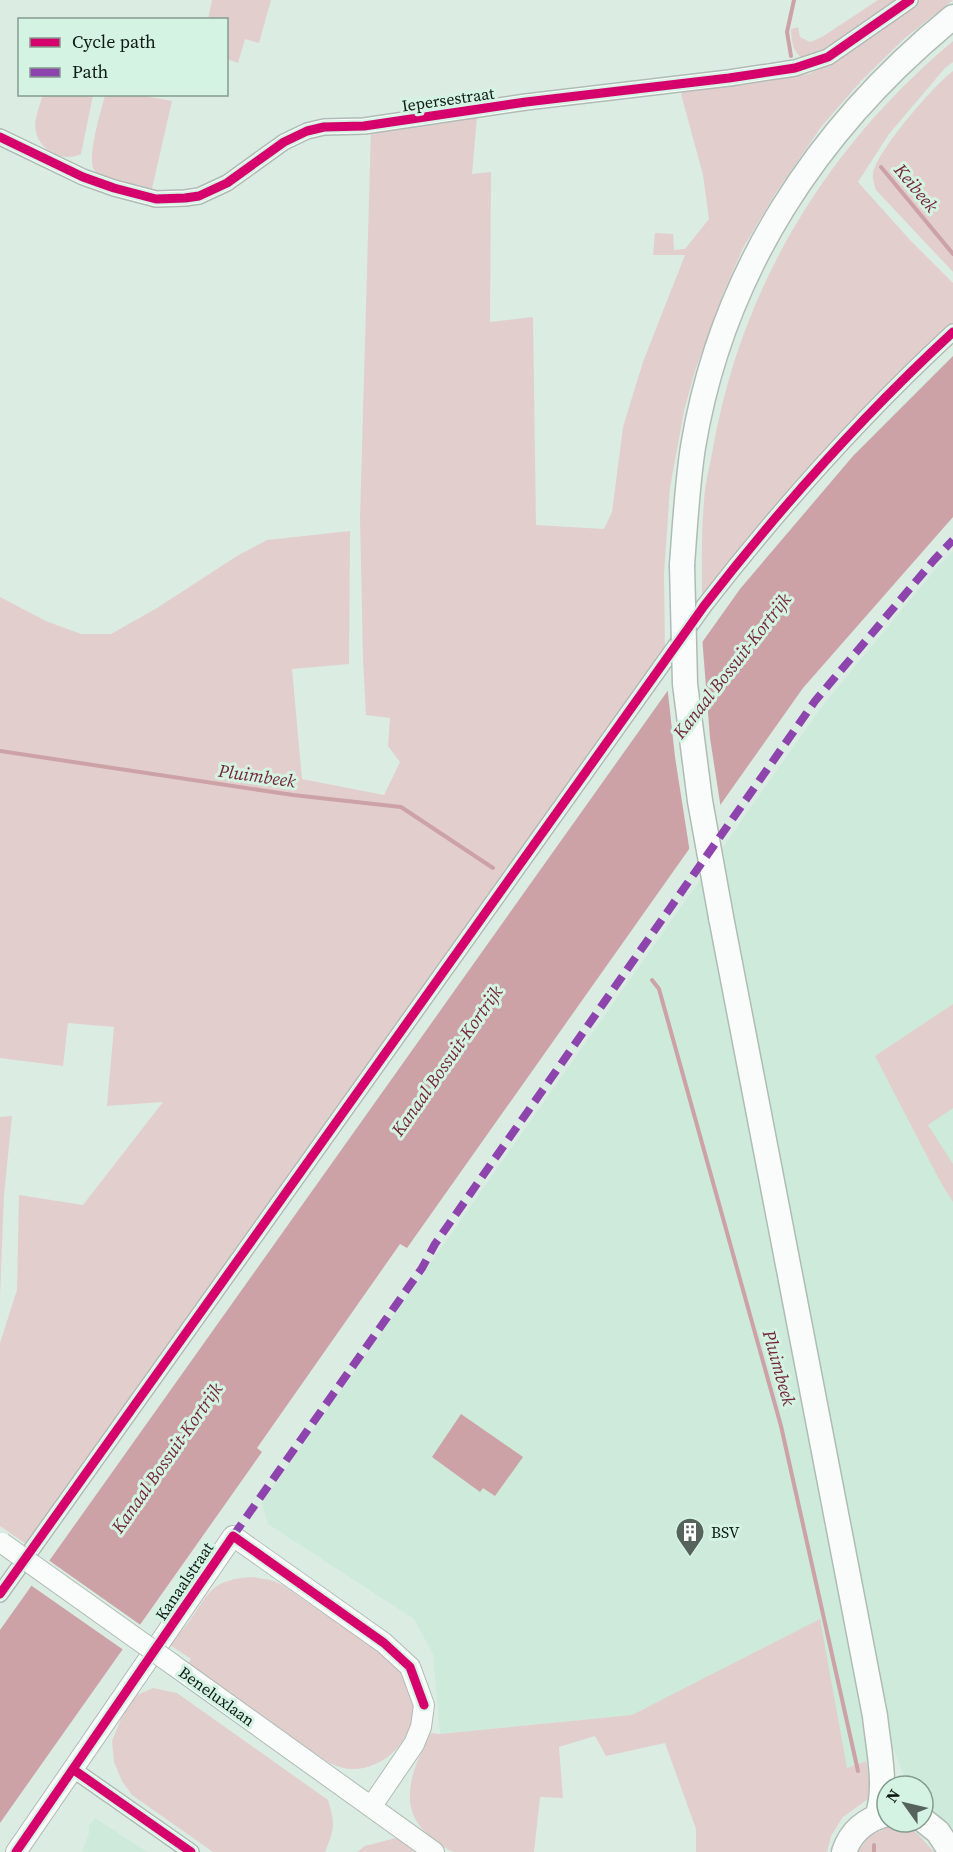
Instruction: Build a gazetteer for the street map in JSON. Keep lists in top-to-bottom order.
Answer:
{
  "streets": {
    "street": ["Iepersestraat", "Kanaalstraat", "Beneluxlaan"]
  },
  "crossings": [
    ["Kanaalstraat", "Beneluxlaan"]
  ],
  "water": ["Keibeek", "Kanaal Bossuit-Kortrijk", "Pluimbeek"],
  "places": {
    "building": ["BSV"]
  },
  "legend": ["Cycle path", "Path"],
  "north": "top left"
}
